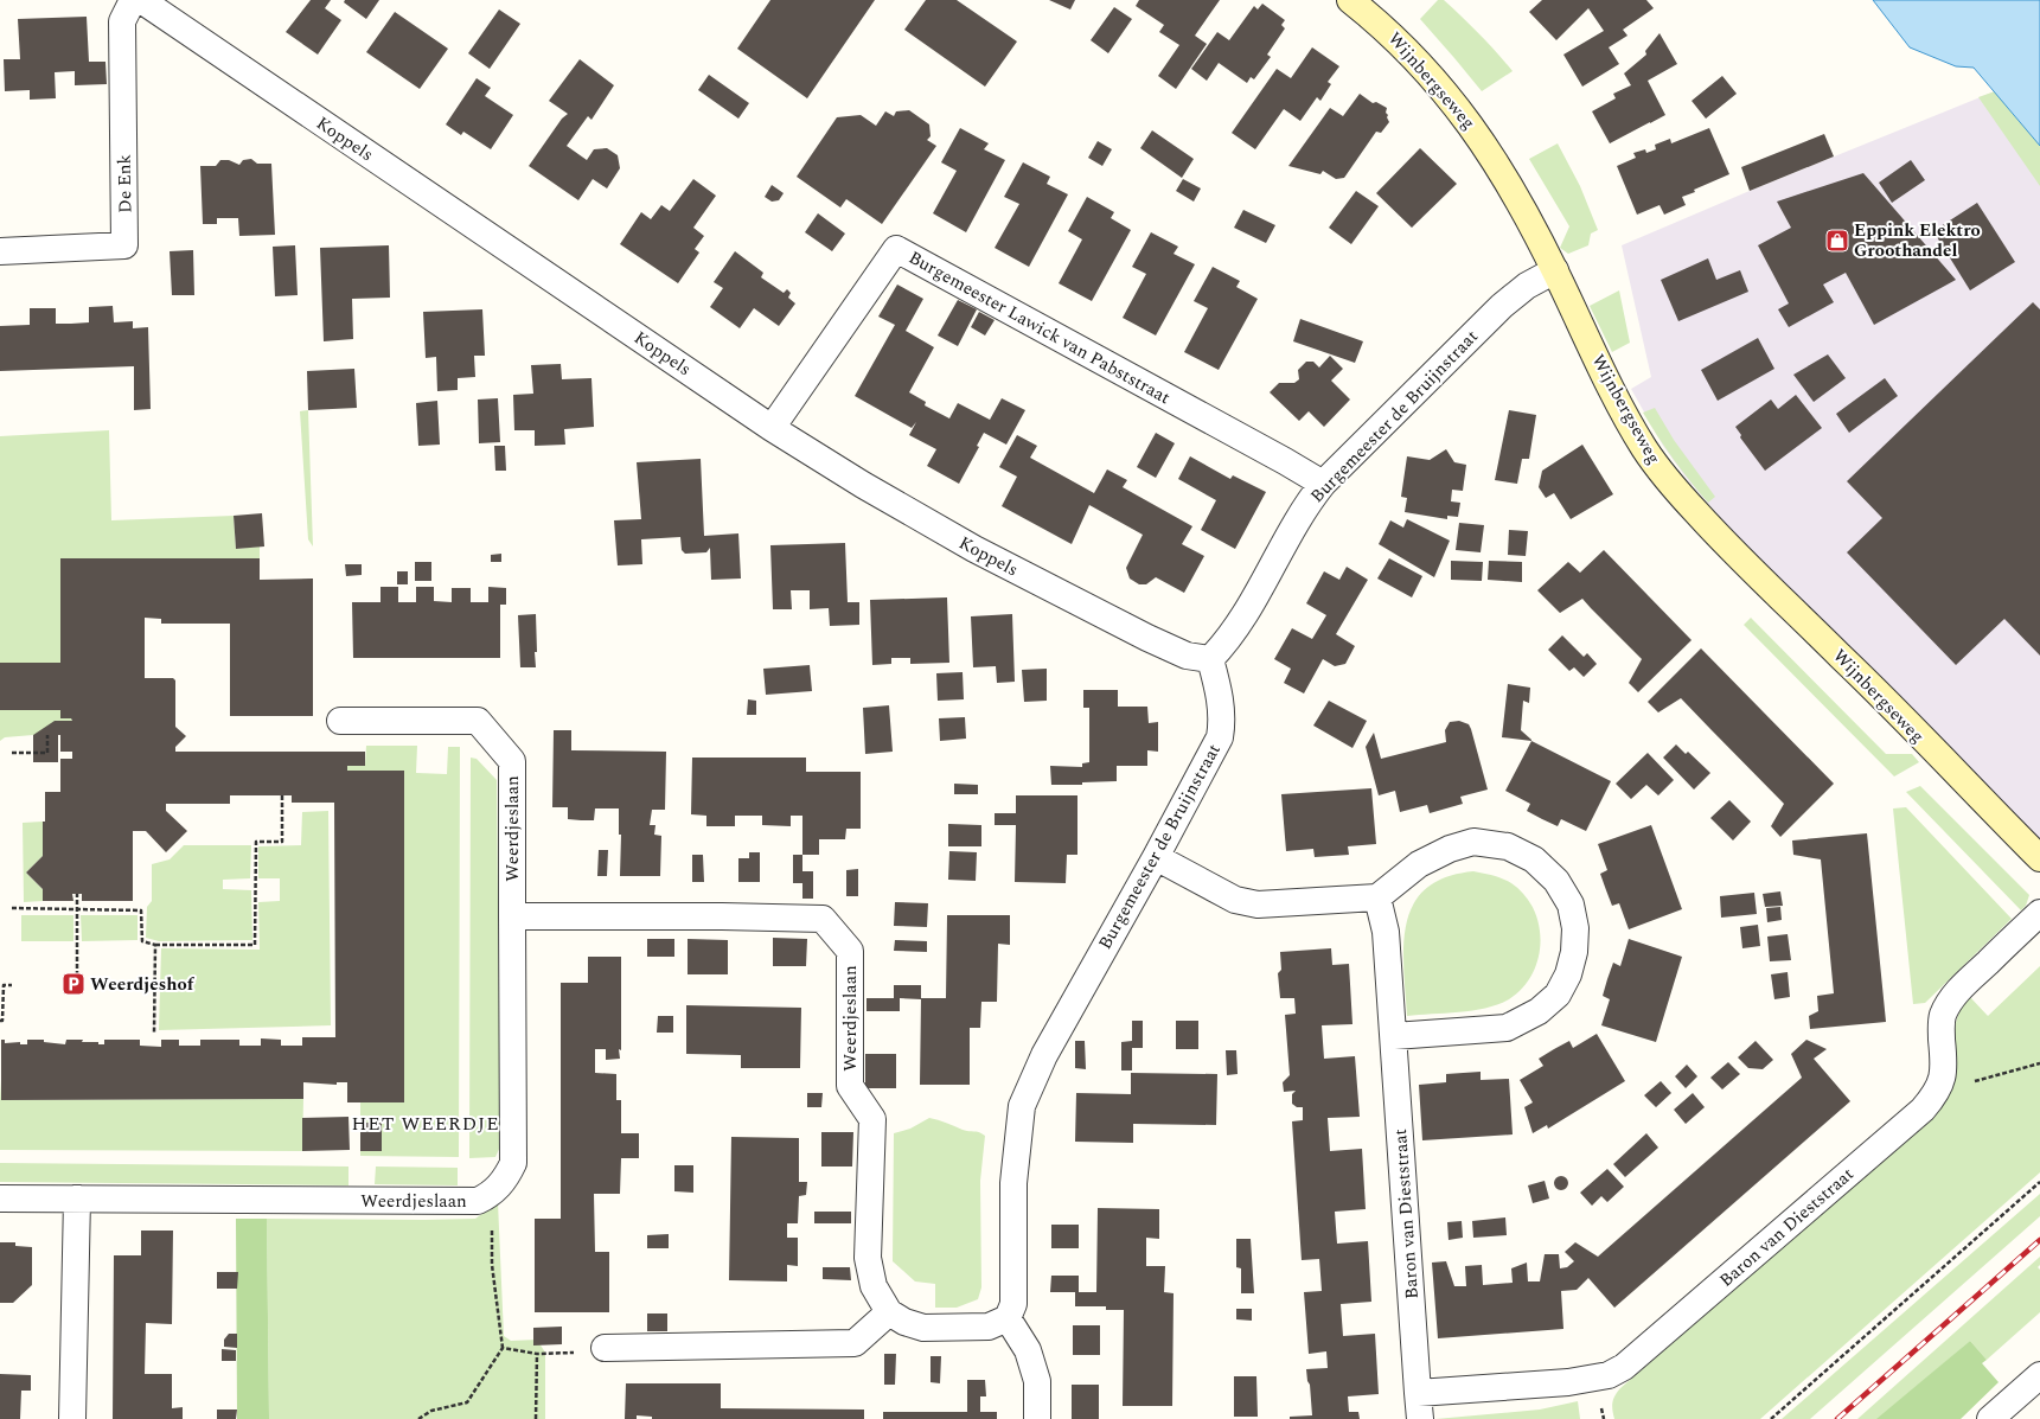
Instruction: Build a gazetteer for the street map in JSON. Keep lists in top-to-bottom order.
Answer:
{
  "streets": {
    "street": [
      "Wijnbergseweg",
      "Koppels",
      "De Enk",
      "Burgemeester Lawick van Pabststraat",
      "Burgemeester de Bruijnstraat",
      "Weerdjeslaan",
      "Baron van Dieststraat"
    ]
  },
  "crossings": [
    ["Wijnbergseweg", "Burgemeester de Bruijnstraat"],
    ["Koppels", "Burgemeester Lawick van Pabststraat"],
    ["Koppels", "Burgemeester de Bruijnstraat"],
    ["Burgemeester Lawick van Pabststraat", "Burgemeester de Bruijnstraat"],
    ["Burgemeester de Bruijnstraat", "Weerdjeslaan"]
  ],
  "districts": ["HET WEERDJE"],
  "places": {
    "shop": ["Eppink Elektro Groothandel"],
    "parking": ["Weerdjeshof"]
  }
}
